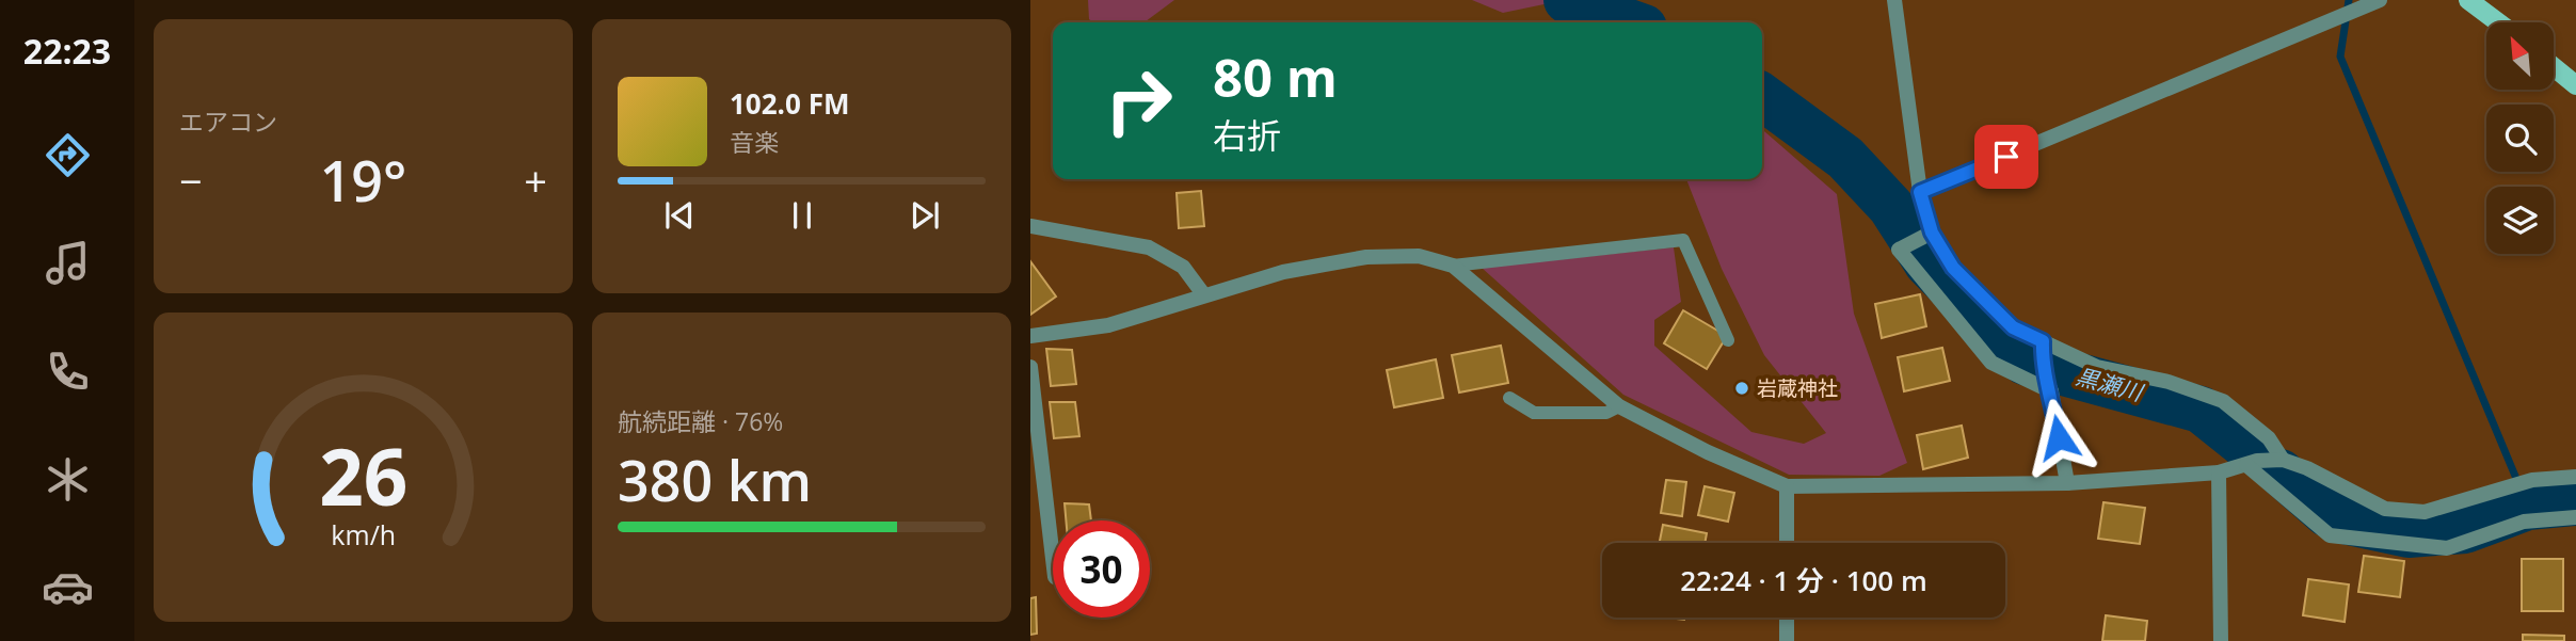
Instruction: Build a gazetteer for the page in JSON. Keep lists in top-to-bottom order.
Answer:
{
  "water": ["黒瀬川"],
  "places": ["岩蔵神社"],
  "north": "top left",
  "page": {
    "tabs": "22:23",
    "tile": [
      "エアコン",
      ["航続距離 · 76%", "380 km"]
    ],
    "turn": ["80 m", "右折"],
    "song": ["102.0 FM", "音楽"],
    "heat": ["−", "19°", "+"],
    "limit": "30",
    "trip": "22:24 · 1 分 · 100 m",
    "gauge": ["26", "km/h"]
  }
}
